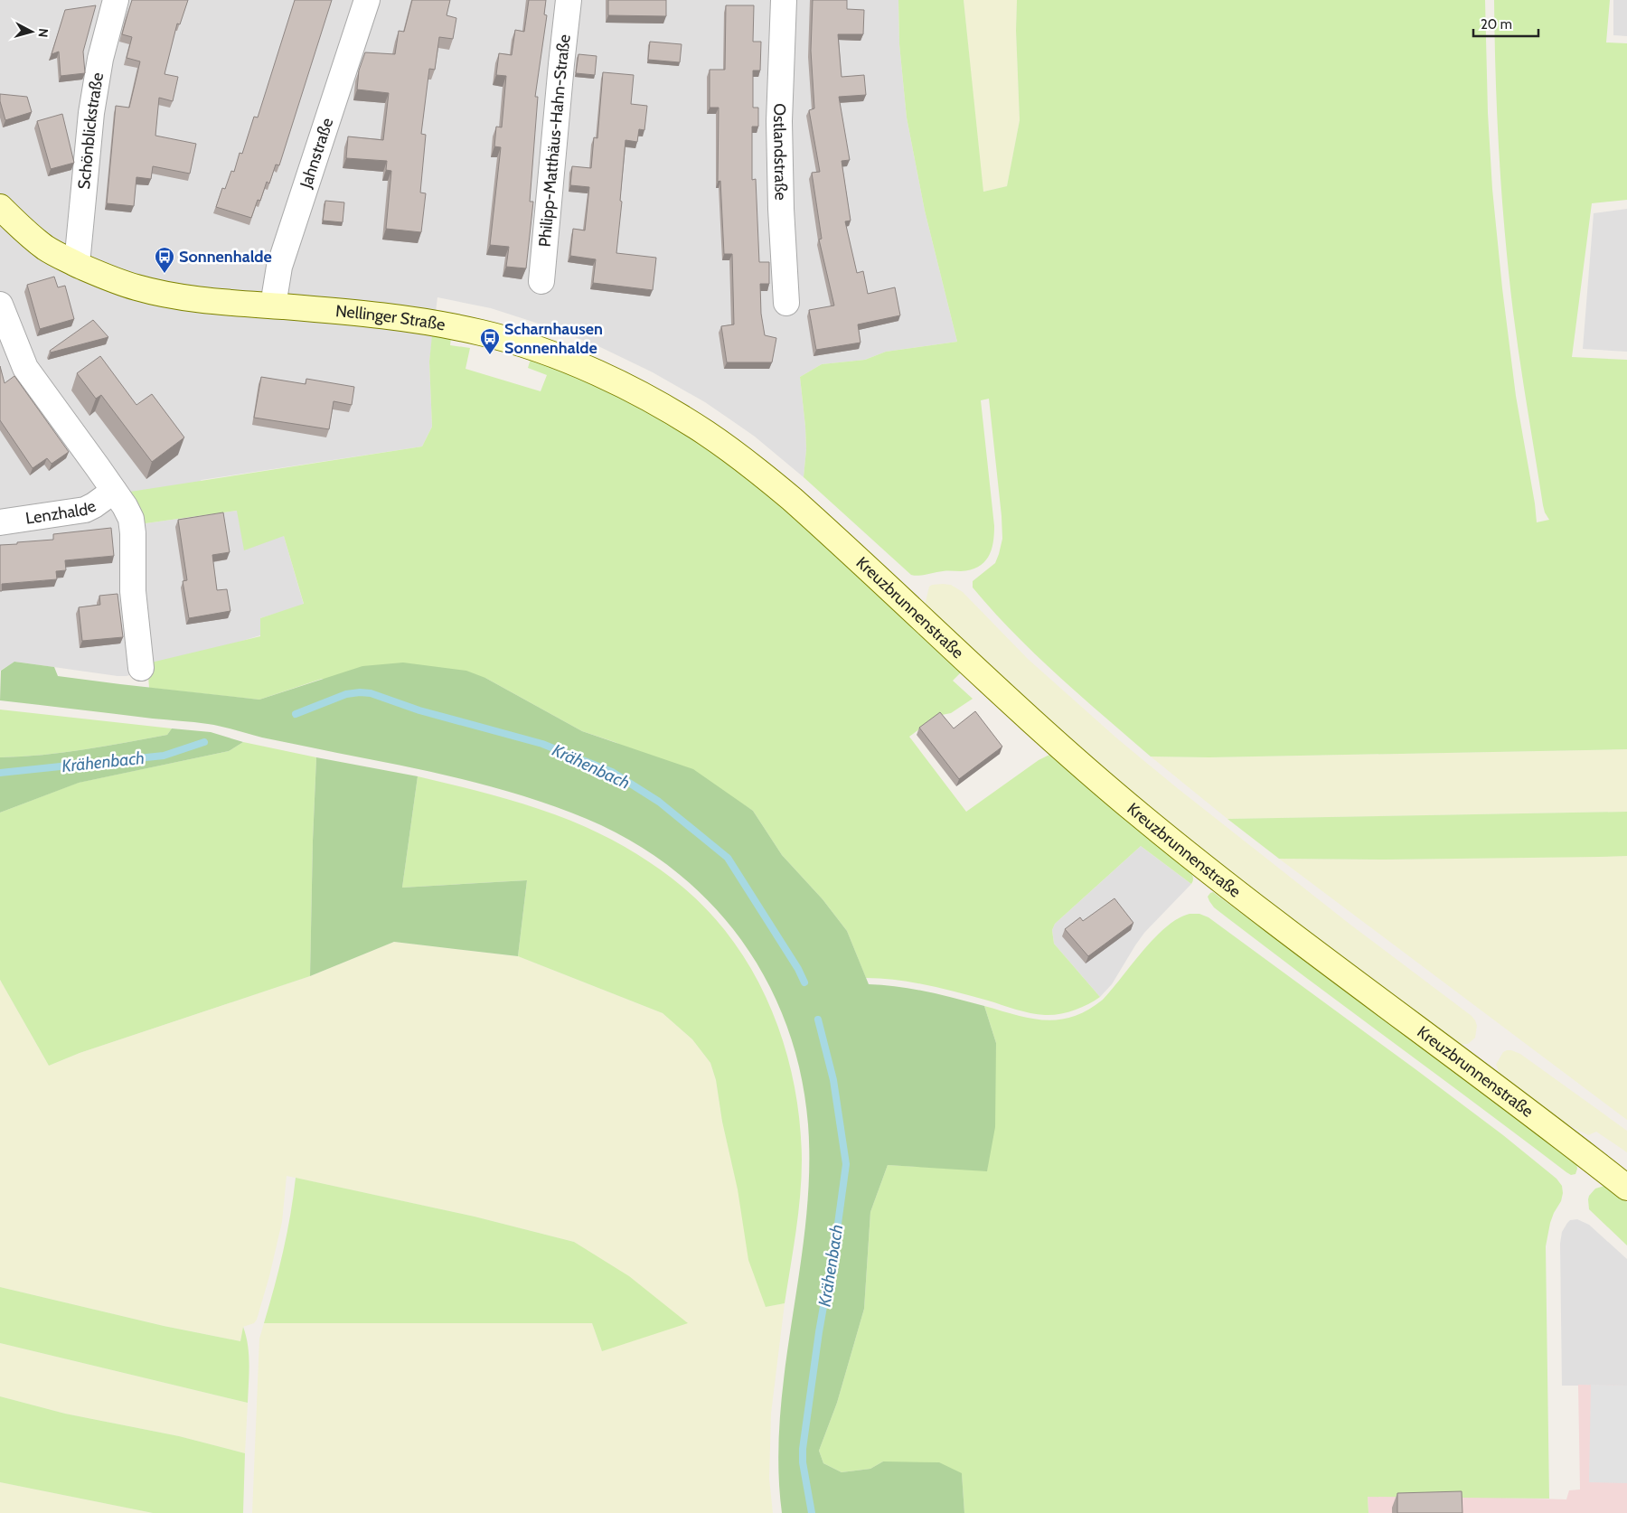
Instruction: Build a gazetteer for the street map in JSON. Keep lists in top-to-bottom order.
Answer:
{
  "streets": {
    "main road": ["Nellinger Straße", "Kreuzbrunnenstraße"],
    "street": [
      "Schönblickstraße",
      "Philipp-Matthäus-Hahn-Straße",
      "Ostlandstraße",
      "Jahnstraße",
      "Lenzhalde"
    ]
  },
  "crossings": [
    ["Schönblickstraße", "Nellinger Straße"],
    ["Jahnstraße", "Nellinger Straße"],
    ["Nellinger Straße", "Kreuzbrunnenstraße"]
  ],
  "water": ["Krähenbach"],
  "places": {
    "bus stop": ["Sonnenhalde", "Scharnhausen Sonnenhalde"]
  },
  "scale_bar": "20 m",
  "north": "right"
}
